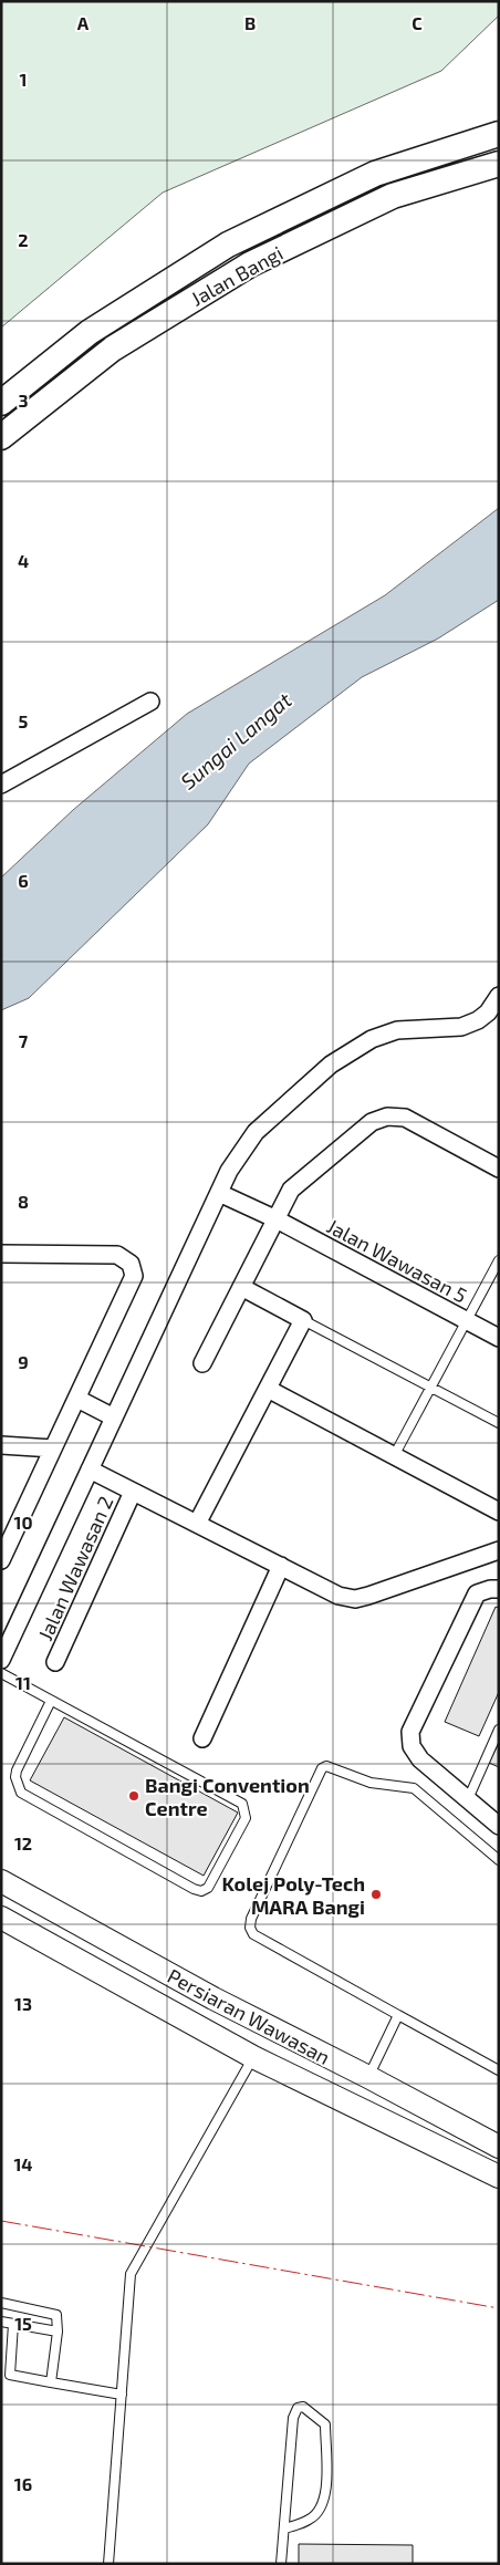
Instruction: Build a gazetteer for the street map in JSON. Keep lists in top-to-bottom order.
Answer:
{
  "streets": {
    "main road": ["Jalan Bangi", "Persiaran Wawasan"],
    "street": ["Jalan Wawasan 5", "Jalan Wawasan 2"]
  },
  "water": ["Sungai Langat"],
  "places": ["Bangi Convention Centre", "Kolej Poly-Tech MARA Bangi"],
  "grid": {
    "columns": ["A", "B", "C"],
    "rows": [
      "1",
      "2",
      "3",
      "4",
      "5",
      "6",
      "7",
      "8",
      "9",
      "10",
      "11",
      "12",
      "13",
      "14",
      "15",
      "16"
    ]
  }
}
